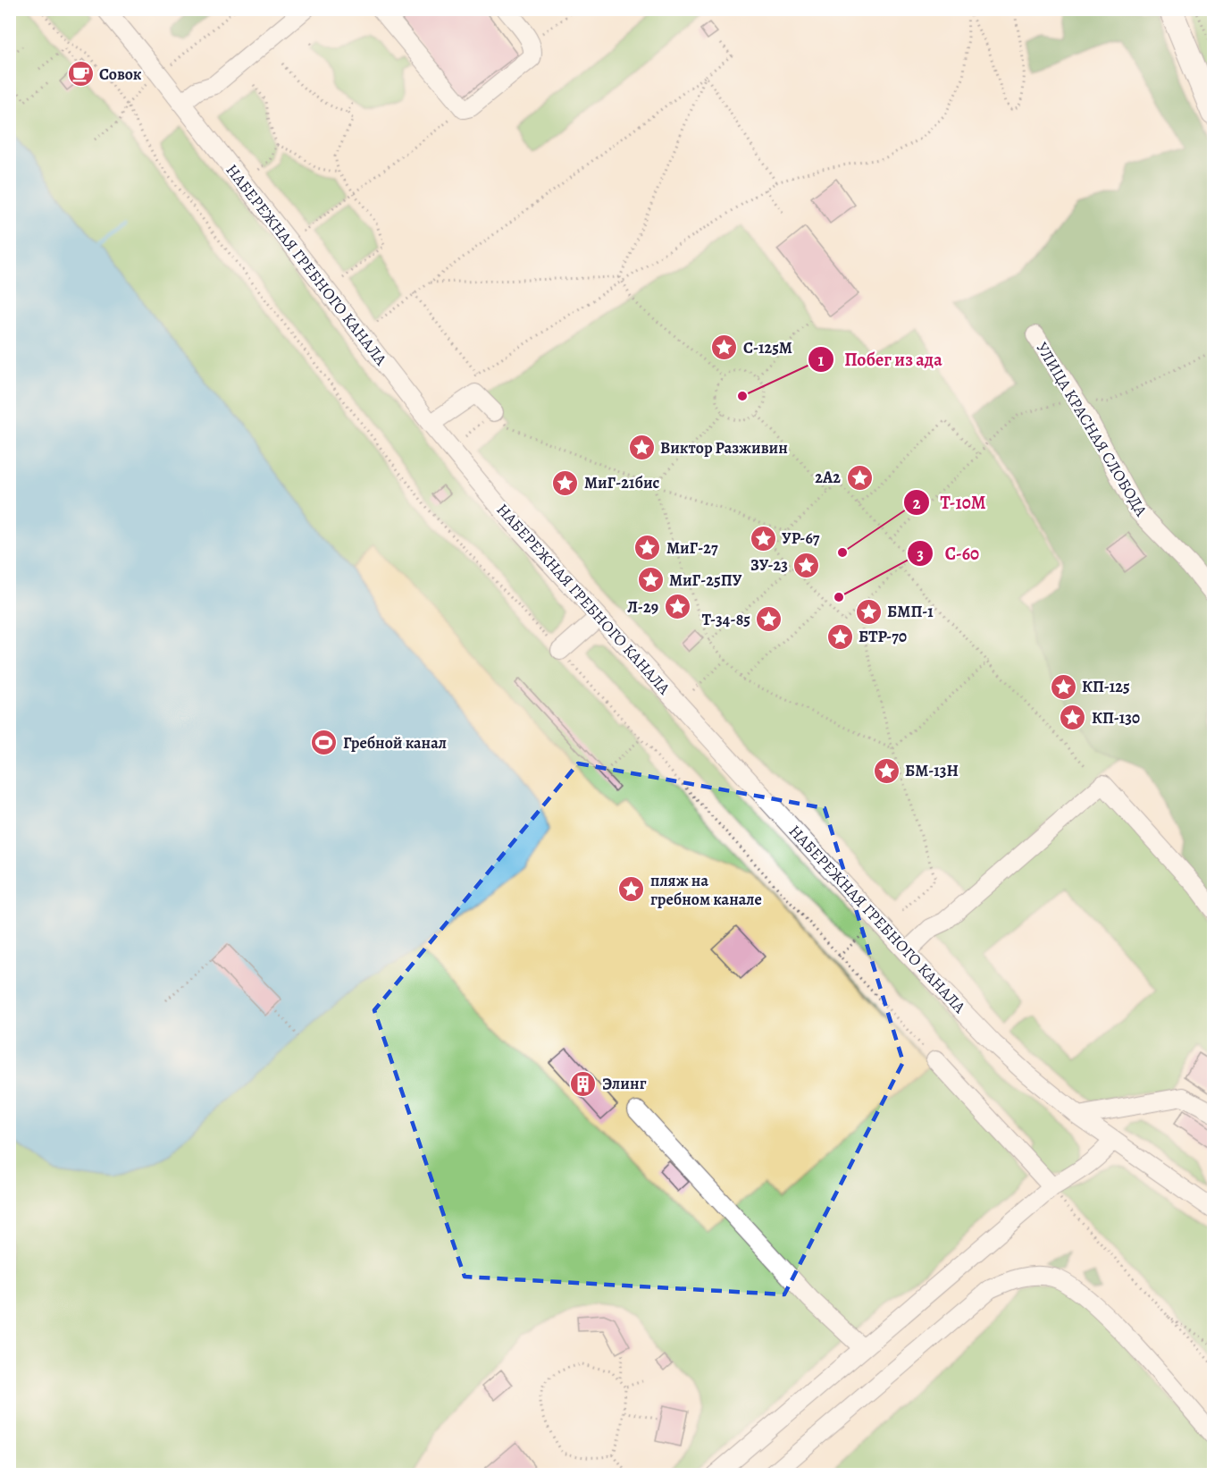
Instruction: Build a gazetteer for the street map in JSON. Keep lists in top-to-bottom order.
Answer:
{
  "streets": {
    "street": ["НАБЕРЕЖНАЯ ГРЕБНОГО КАНАЛА", "УЛИЦА КРАСНАЯ СЛОБОДА"]
  },
  "places": {
    "cafe": ["Совок"],
    "place": [
      "С-125М",
      "Виктор Разживин",
      "2А2",
      "МиГ-21бис",
      "УР-67",
      "МиГ-27",
      "ЗУ-23",
      "МиГ-25ПУ",
      "Л-29",
      "БМП-1",
      "T-34-85",
      "БТР-70",
      "КП-125",
      "КП-130",
      "БМ-13Н",
      "пляж на гребном канале"
    ],
    "other": ["Побег из ада", "Т-10М", "С-60"],
    "sports": ["Гребной канал"],
    "building": ["Элинг"]
  }
}
